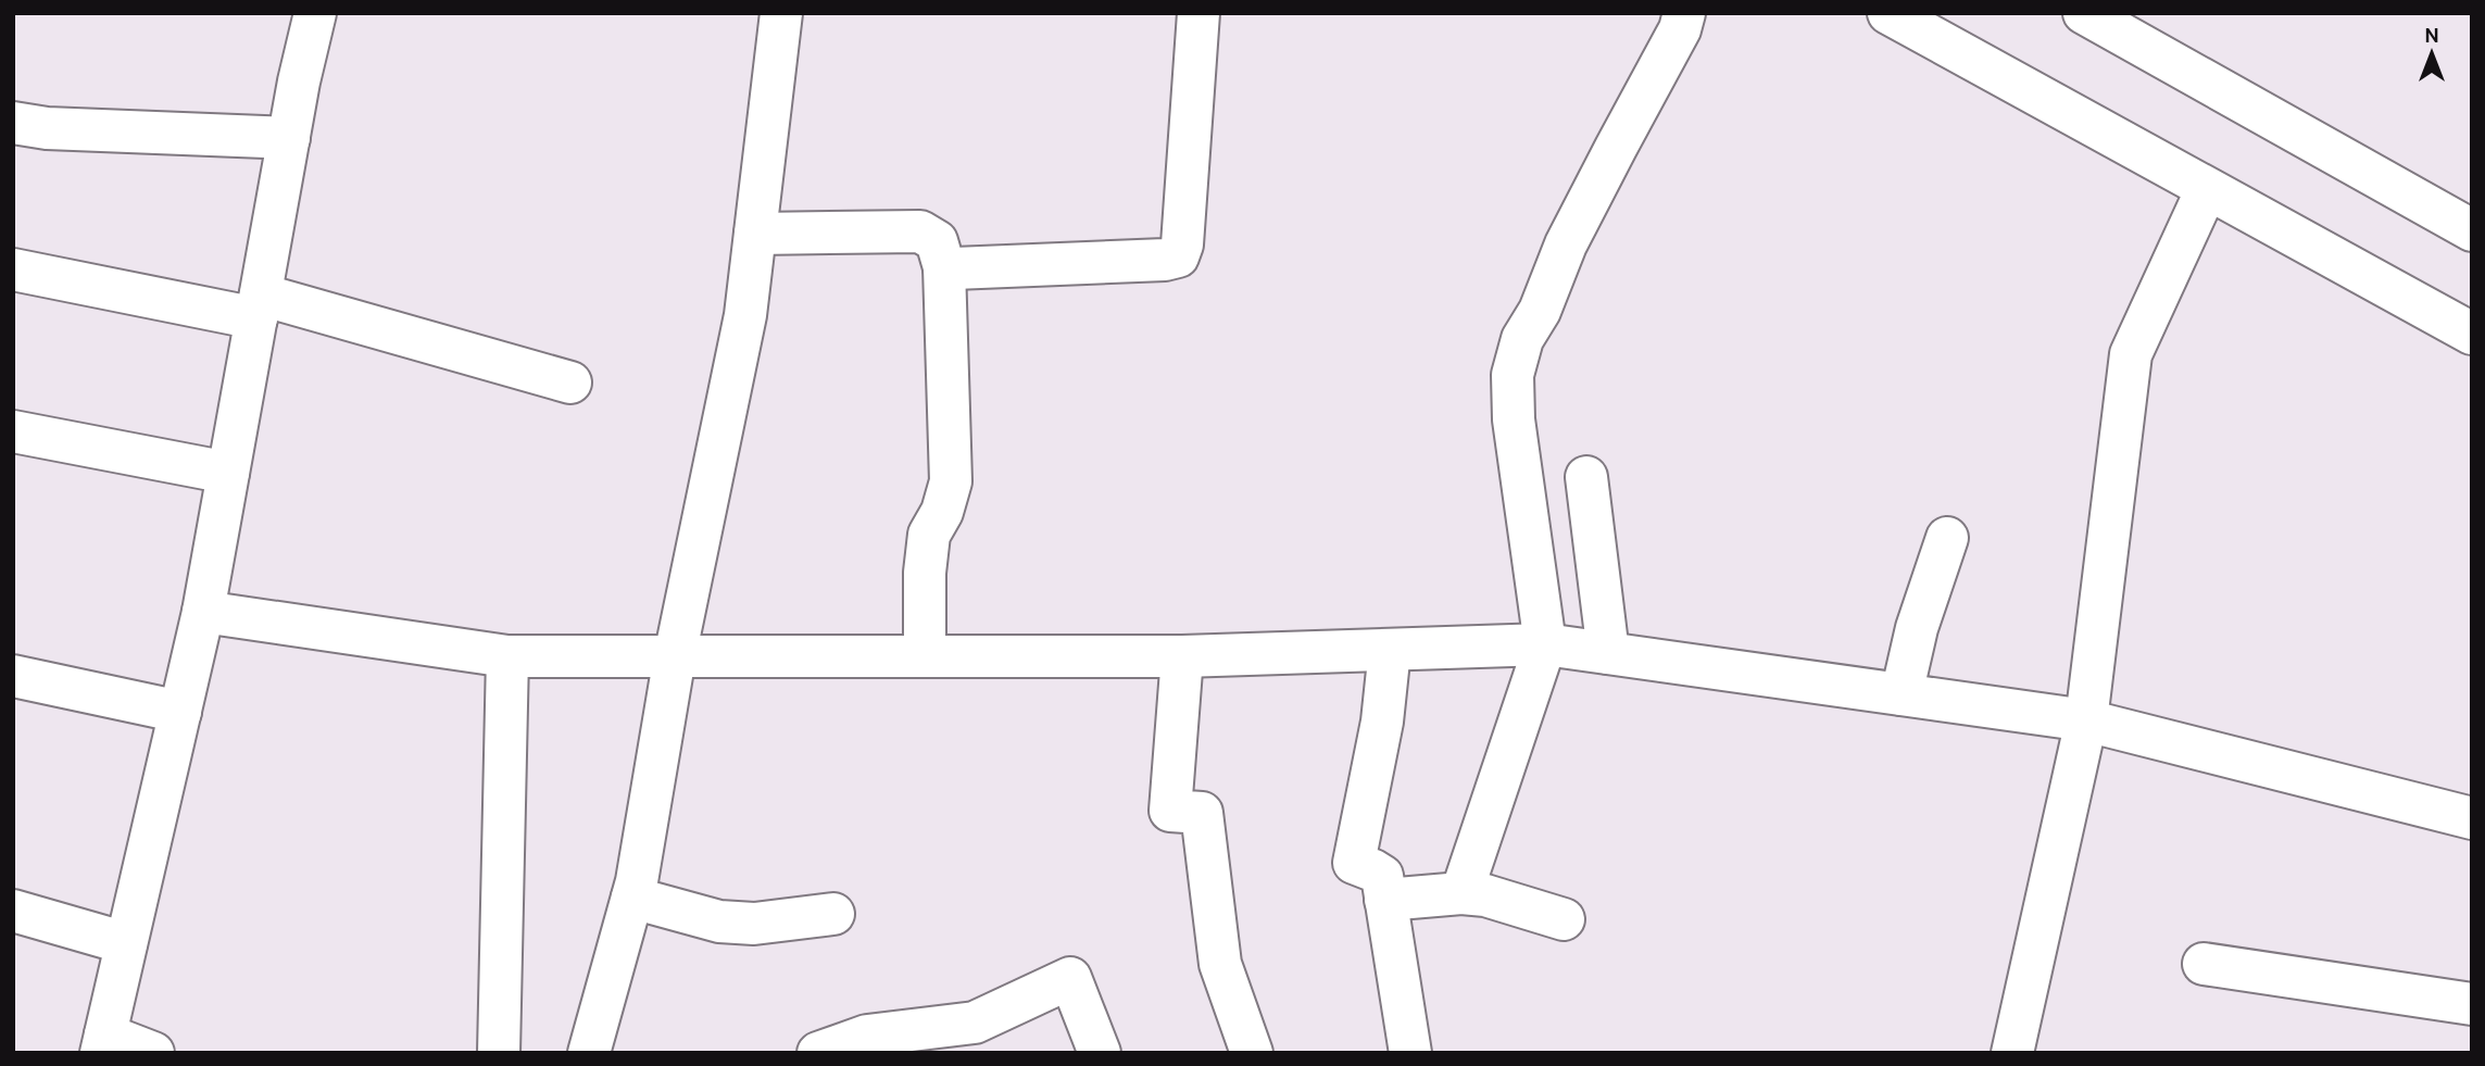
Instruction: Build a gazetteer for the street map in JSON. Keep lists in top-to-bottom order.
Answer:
{
  "north": "top"
}
